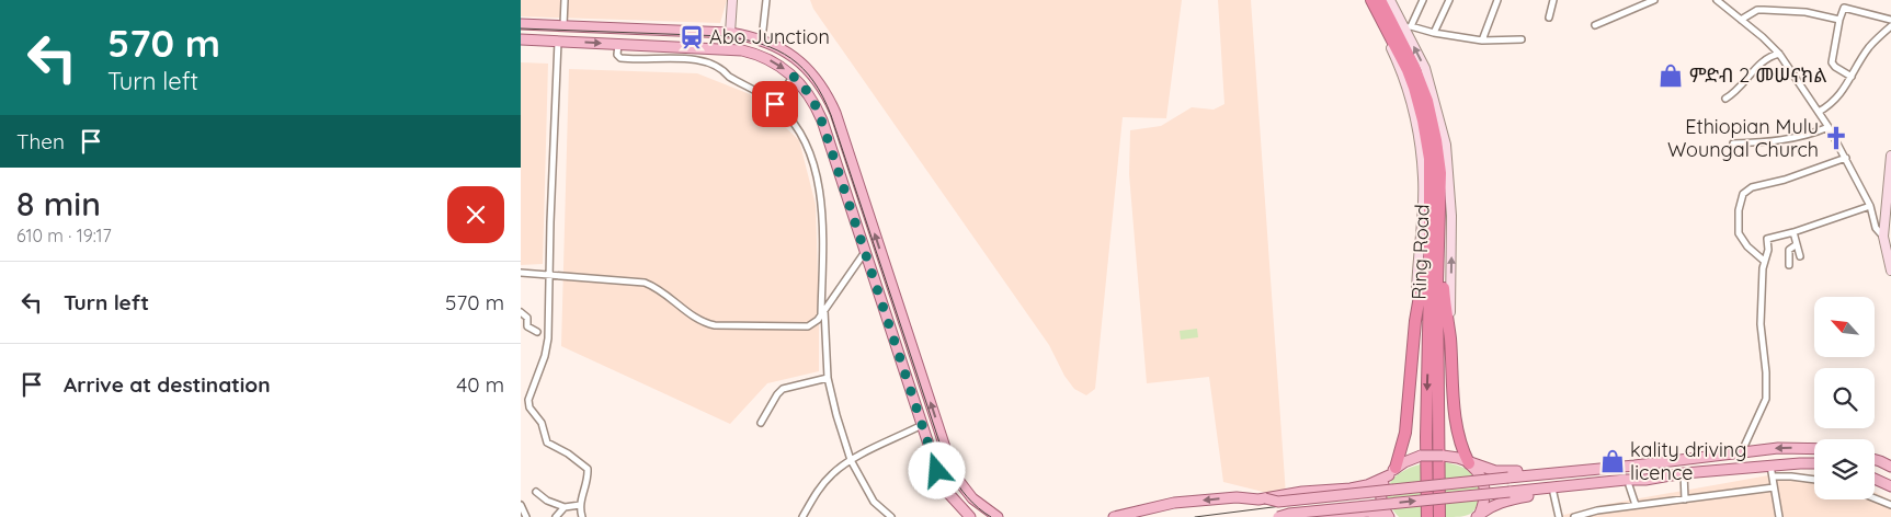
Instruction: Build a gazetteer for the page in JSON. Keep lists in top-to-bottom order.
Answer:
{
  "streets": {
    "highway": ["Ring Road"]
  },
  "places": {
    "station": ["Abo Junction"],
    "shop": ["ምድብ 2 መሠናክል", "kality driving licence"],
    "church": ["Ethiopian Mulu Woungal Church"]
  },
  "north": "top left",
  "page": {
    "turn": ["570 m", "Turn left"],
    "then": "Then",
    "heading": ["8 min", "610 m · 19:17"],
    "list": [
      {
        "name": "Turn left",
        "value": "570 m"
      },
      {
        "name": "Arrive at destination",
        "value": "40 m"
      }
    ]
  }
}
